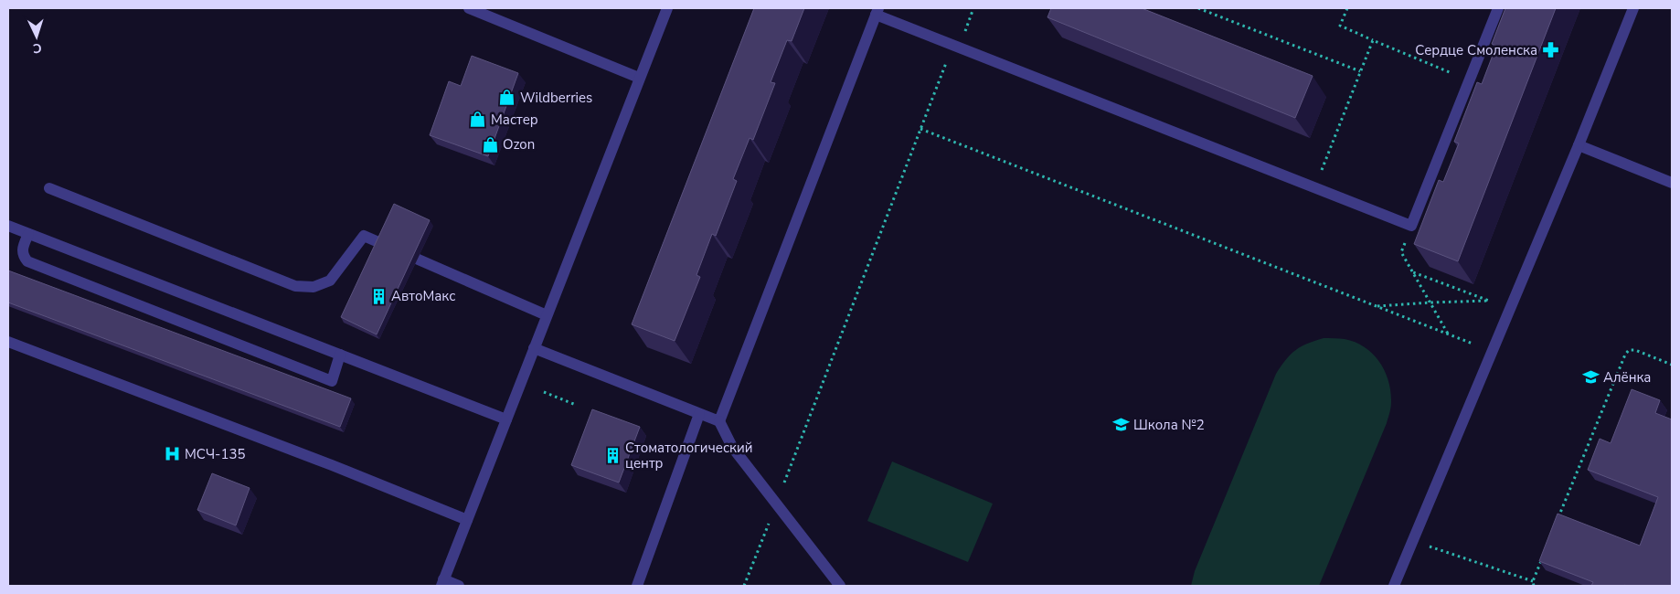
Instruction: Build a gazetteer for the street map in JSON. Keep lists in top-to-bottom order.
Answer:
{
  "places": {
    "pharmacy": ["Сердце Смоленска"],
    "shop": ["Wildberries", "Мастер", "Ozon"],
    "building": ["АвтоМакс", "Стоматологический центр"],
    "school or university": ["Алёнка", "Школа №2"],
    "hospital": ["МСЧ-135"]
  },
  "north": "bottom"
}
